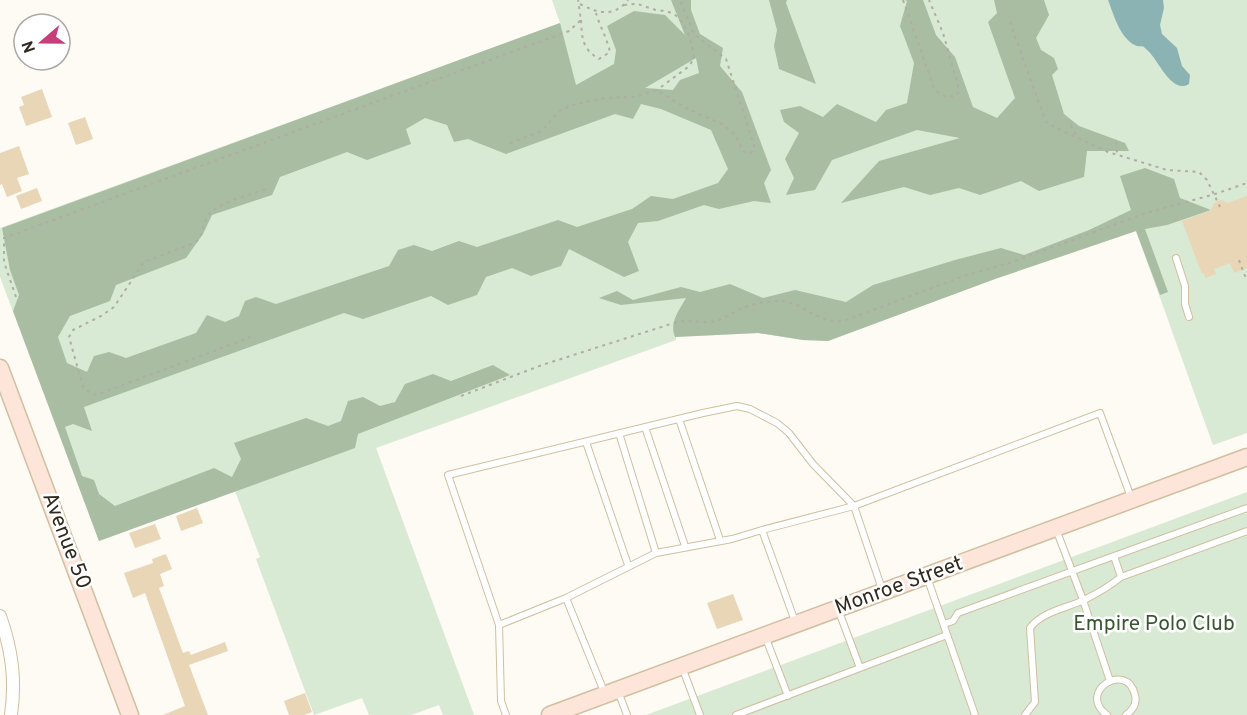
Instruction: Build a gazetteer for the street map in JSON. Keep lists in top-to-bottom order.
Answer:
{
  "streets": {
    "main road": ["Avenue 50", "Monroe Street"]
  },
  "parks": ["Empire Polo Club"],
  "north": "left"
}
